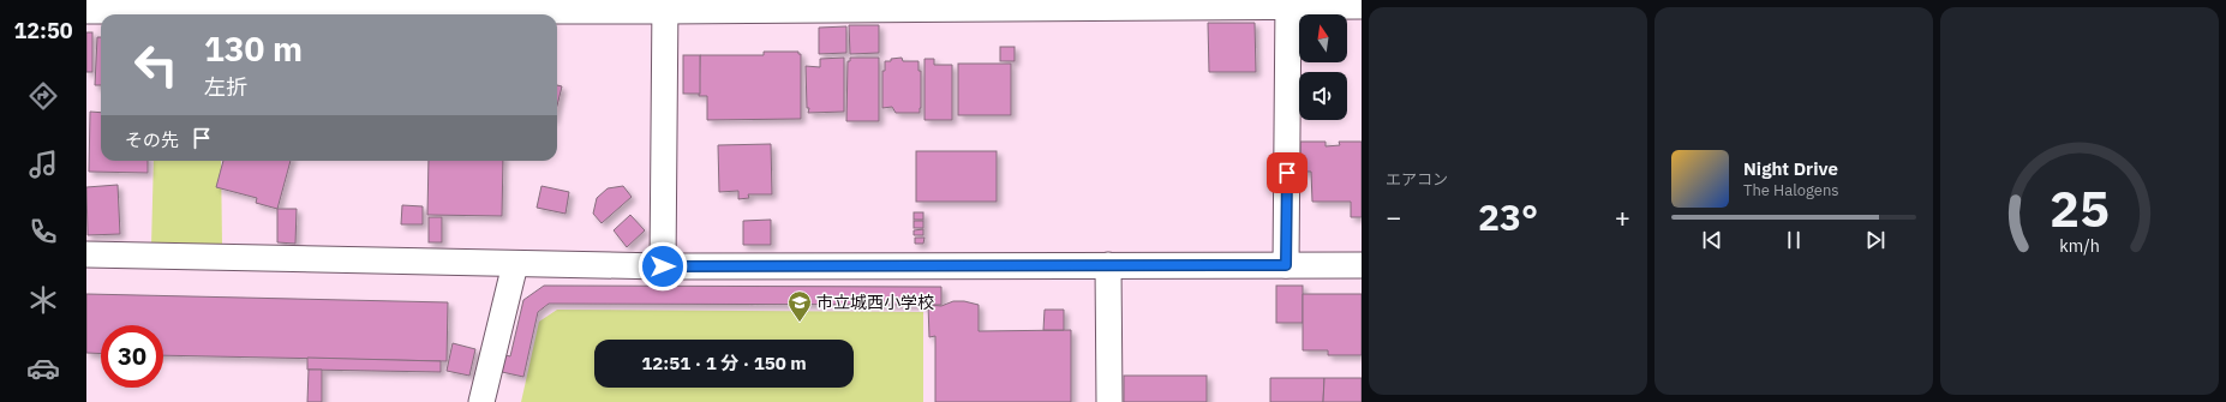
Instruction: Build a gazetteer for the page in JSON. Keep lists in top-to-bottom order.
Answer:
{
  "places": {
    "school or university": ["市立城西小学校"]
  },
  "north": "top",
  "page": {
    "tabs": "12:50",
    "tile": "エアコン",
    "turn": ["130 m", "左折"],
    "then": "その先",
    "song": ["Night Drive", "The Halogens"],
    "heat": ["−", "23°", "+"],
    "limit": "30",
    "trip": "12:51 · 1 分 · 150 m",
    "gauge": ["25", "km/h"]
  }
}
